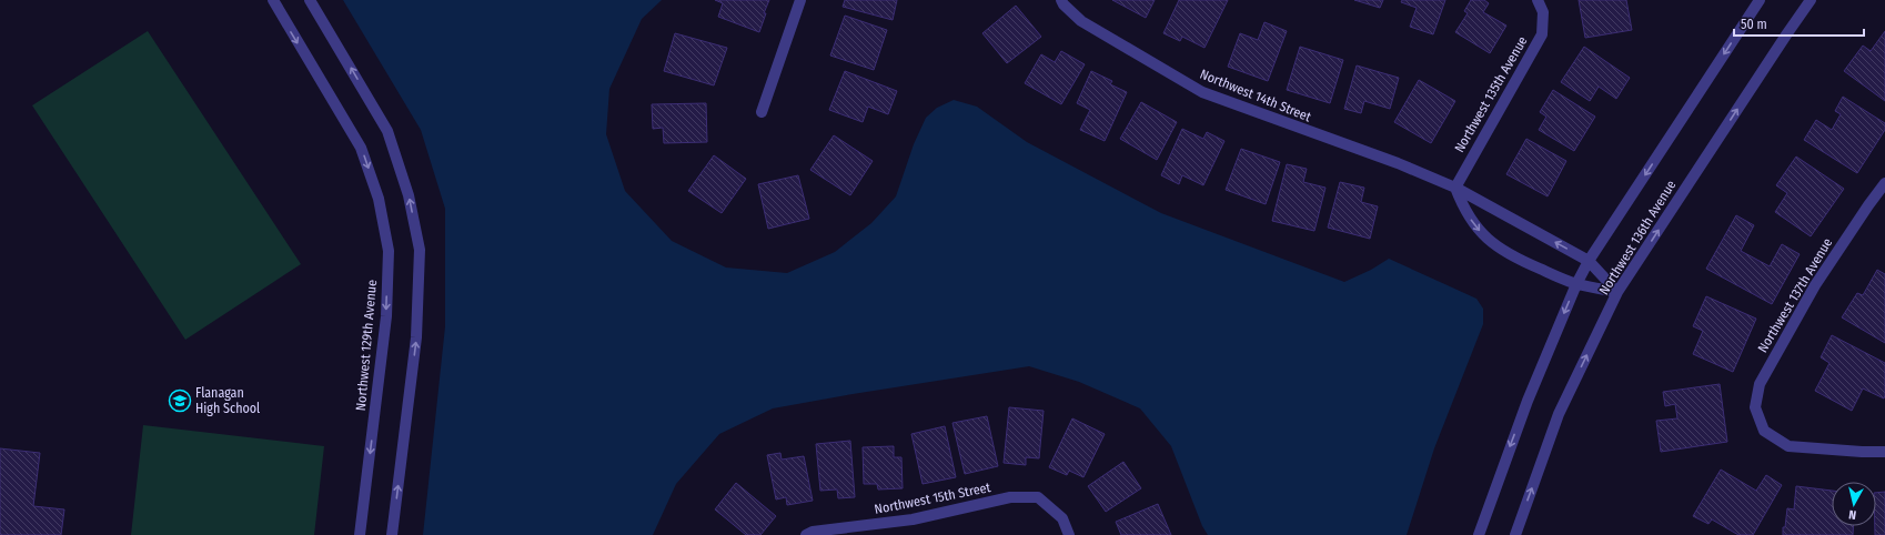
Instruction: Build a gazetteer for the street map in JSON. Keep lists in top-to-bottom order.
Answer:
{
  "streets": {
    "street": [
      "Northwest 135th Avenue",
      "Northwest 14th Street",
      "Northwest 136th Avenue",
      "Northwest 137th Avenue",
      "Northwest 129th Avenue",
      "Northwest 15th Street"
    ]
  },
  "crossings": [
    ["Northwest 135th Avenue", "Northwest 14th Street"],
    ["Northwest 14th Street", "Northwest 136th Avenue"]
  ],
  "places": {
    "school or university": ["Flanagan High School"]
  },
  "scale_bar": "50 m",
  "north": "bottom"
}
